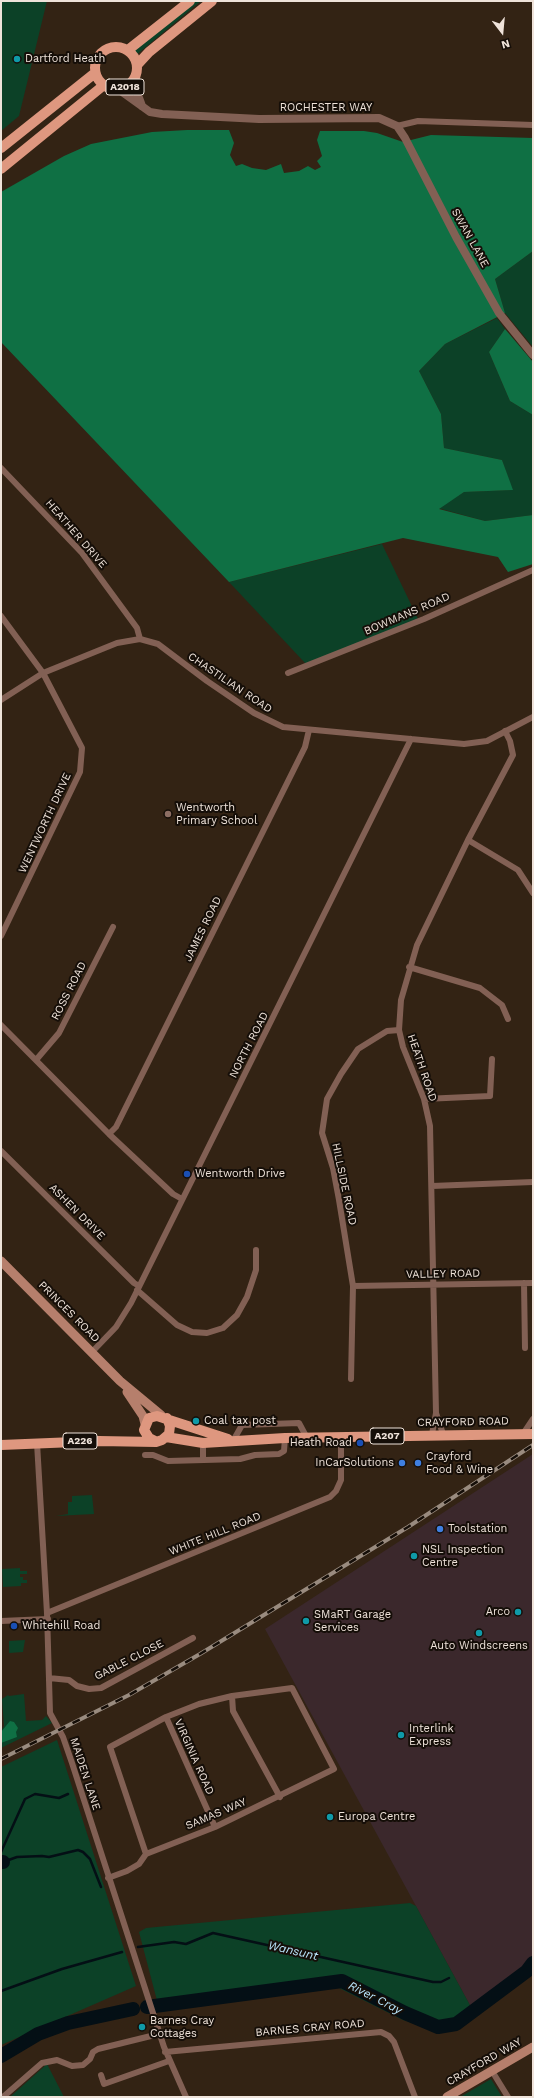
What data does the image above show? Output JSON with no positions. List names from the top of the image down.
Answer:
{
  "streets": {
    "main road": [
      "A2018",
      "PRINCES ROAD",
      "CRAYFORD ROAD",
      "A207",
      "A226",
      "CRAYFORD WAY"
    ],
    "street": [
      "ROCHESTER WAY",
      "SWAN LANE",
      "HEATHER DRIVE",
      "BOWMANS ROAD",
      "CHASTILIAN ROAD",
      "WENTWORTH DRIVE",
      "JAMES ROAD",
      "ROSS ROAD",
      "NORTH ROAD",
      "HEATH ROAD",
      "HILLSIDE ROAD",
      "ASHEN DRIVE",
      "VALLEY ROAD",
      "WHITE HILL ROAD",
      "GABLE CLOSE",
      "VIRGINIA ROAD",
      "MAIDEN LANE",
      "SAMAS WAY",
      "BARNES CRAY ROAD"
    ]
  },
  "crossings": [
    ["A2018", "ROCHESTER WAY"],
    ["ROCHESTER WAY", "SWAN LANE"],
    ["HEATHER DRIVE", "CHASTILIAN ROAD"],
    ["CHASTILIAN ROAD", "WENTWORTH DRIVE"],
    ["CHASTILIAN ROAD", "JAMES ROAD"],
    ["CHASTILIAN ROAD", "NORTH ROAD"],
    ["CHASTILIAN ROAD", "HEATH ROAD"],
    ["NORTH ROAD", "ASHEN DRIVE"],
    ["NORTH ROAD", "PRINCES ROAD"],
    ["HEATH ROAD", "HILLSIDE ROAD"],
    ["HEATH ROAD", "VALLEY ROAD"],
    ["HEATH ROAD", "CRAYFORD ROAD"],
    ["HILLSIDE ROAD", "VALLEY ROAD"],
    ["PRINCES ROAD", "CRAYFORD ROAD"],
    ["PRINCES ROAD", "A226"],
    ["CRAYFORD ROAD", "A226"],
    ["CRAYFORD ROAD", "WHITE HILL ROAD"],
    ["A226", "MAIDEN LANE"],
    ["WHITE HILL ROAD", "MAIDEN LANE"],
    ["GABLE CLOSE", "MAIDEN LANE"],
    ["VIRGINIA ROAD", "SAMAS WAY"],
    ["MAIDEN LANE", "SAMAS WAY"],
    ["MAIDEN LANE", "BARNES CRAY ROAD"]
  ],
  "water": ["Wansunt", "River Cray"],
  "places": [
    "Dartford Heath",
    "Wentworth Primary School",
    "Wentworth Drive",
    "Coal tax post",
    "Heath Road",
    "InCarSolutions",
    "Crayford Food & Wine",
    "Toolstation",
    "NSL Inspection Centre",
    "Arco",
    "SMaRT Garage Services",
    "Whitehill Road",
    "Auto Windscreens",
    "Interlink Express",
    "Europa Centre",
    "Barnes Cray Cottages"
  ],
  "north": "bottom"
}
